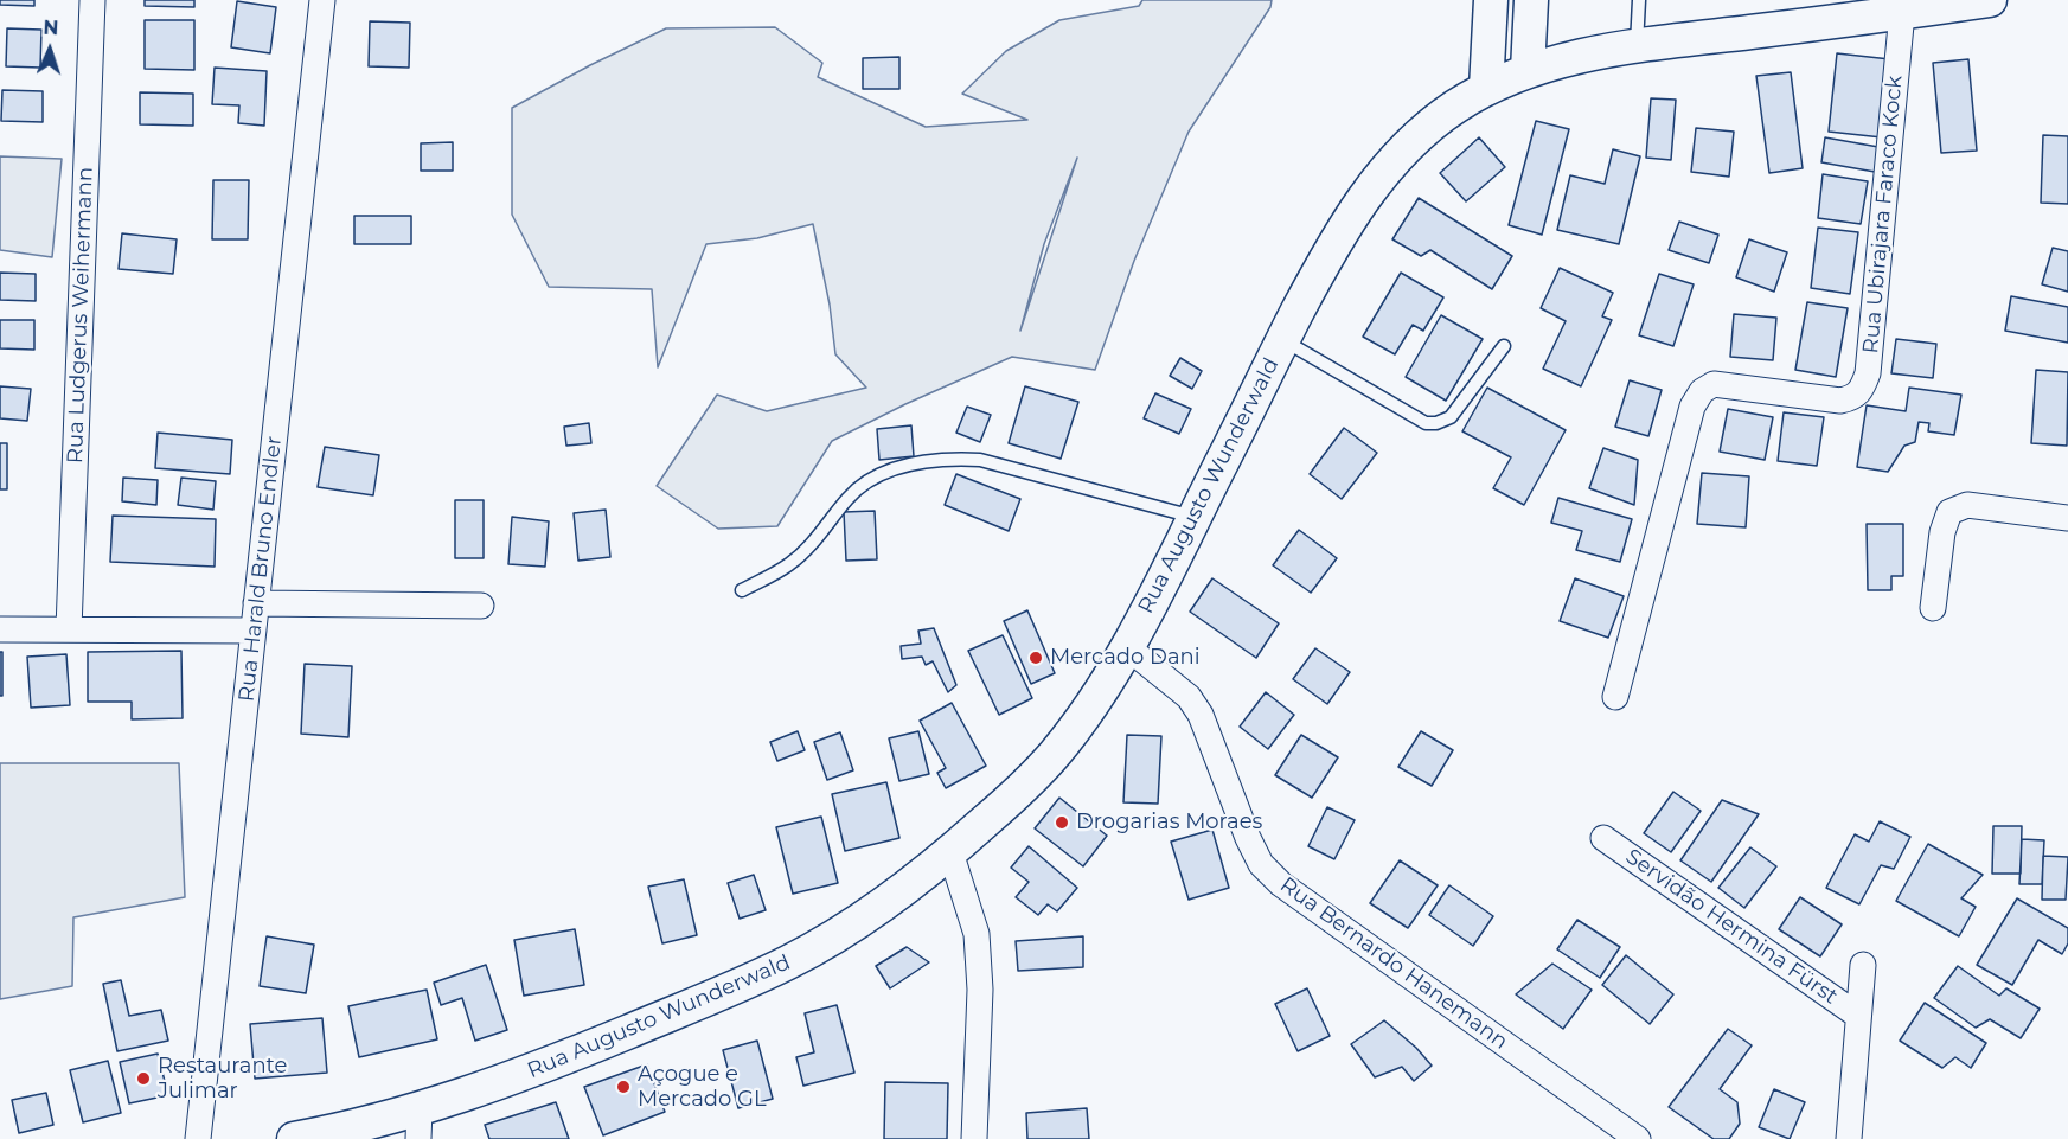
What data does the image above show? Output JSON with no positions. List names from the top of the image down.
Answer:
{
  "streets": {
    "main road": ["Rua Augusto Wunderwald"],
    "street": [
      "Rua Ubirajara Faraco Kock",
      "Rua Ludgerus Weihermann",
      "Rua Harald Bruno Endler",
      "Servidão Hermina Fürst",
      "Rua Bernardo Hanemann"
    ]
  },
  "crossings": [
    ["Rua Ubirajara Faraco Kock", "Rua Augusto Wunderwald"],
    ["Rua Augusto Wunderwald", "Rua Bernardo Hanemann"]
  ],
  "places": [
    "Mercado Dani",
    "Drogarias Moraes",
    "Restaurante Julimar",
    "Açogue e Mercado GL"
  ],
  "north": "top"
}
